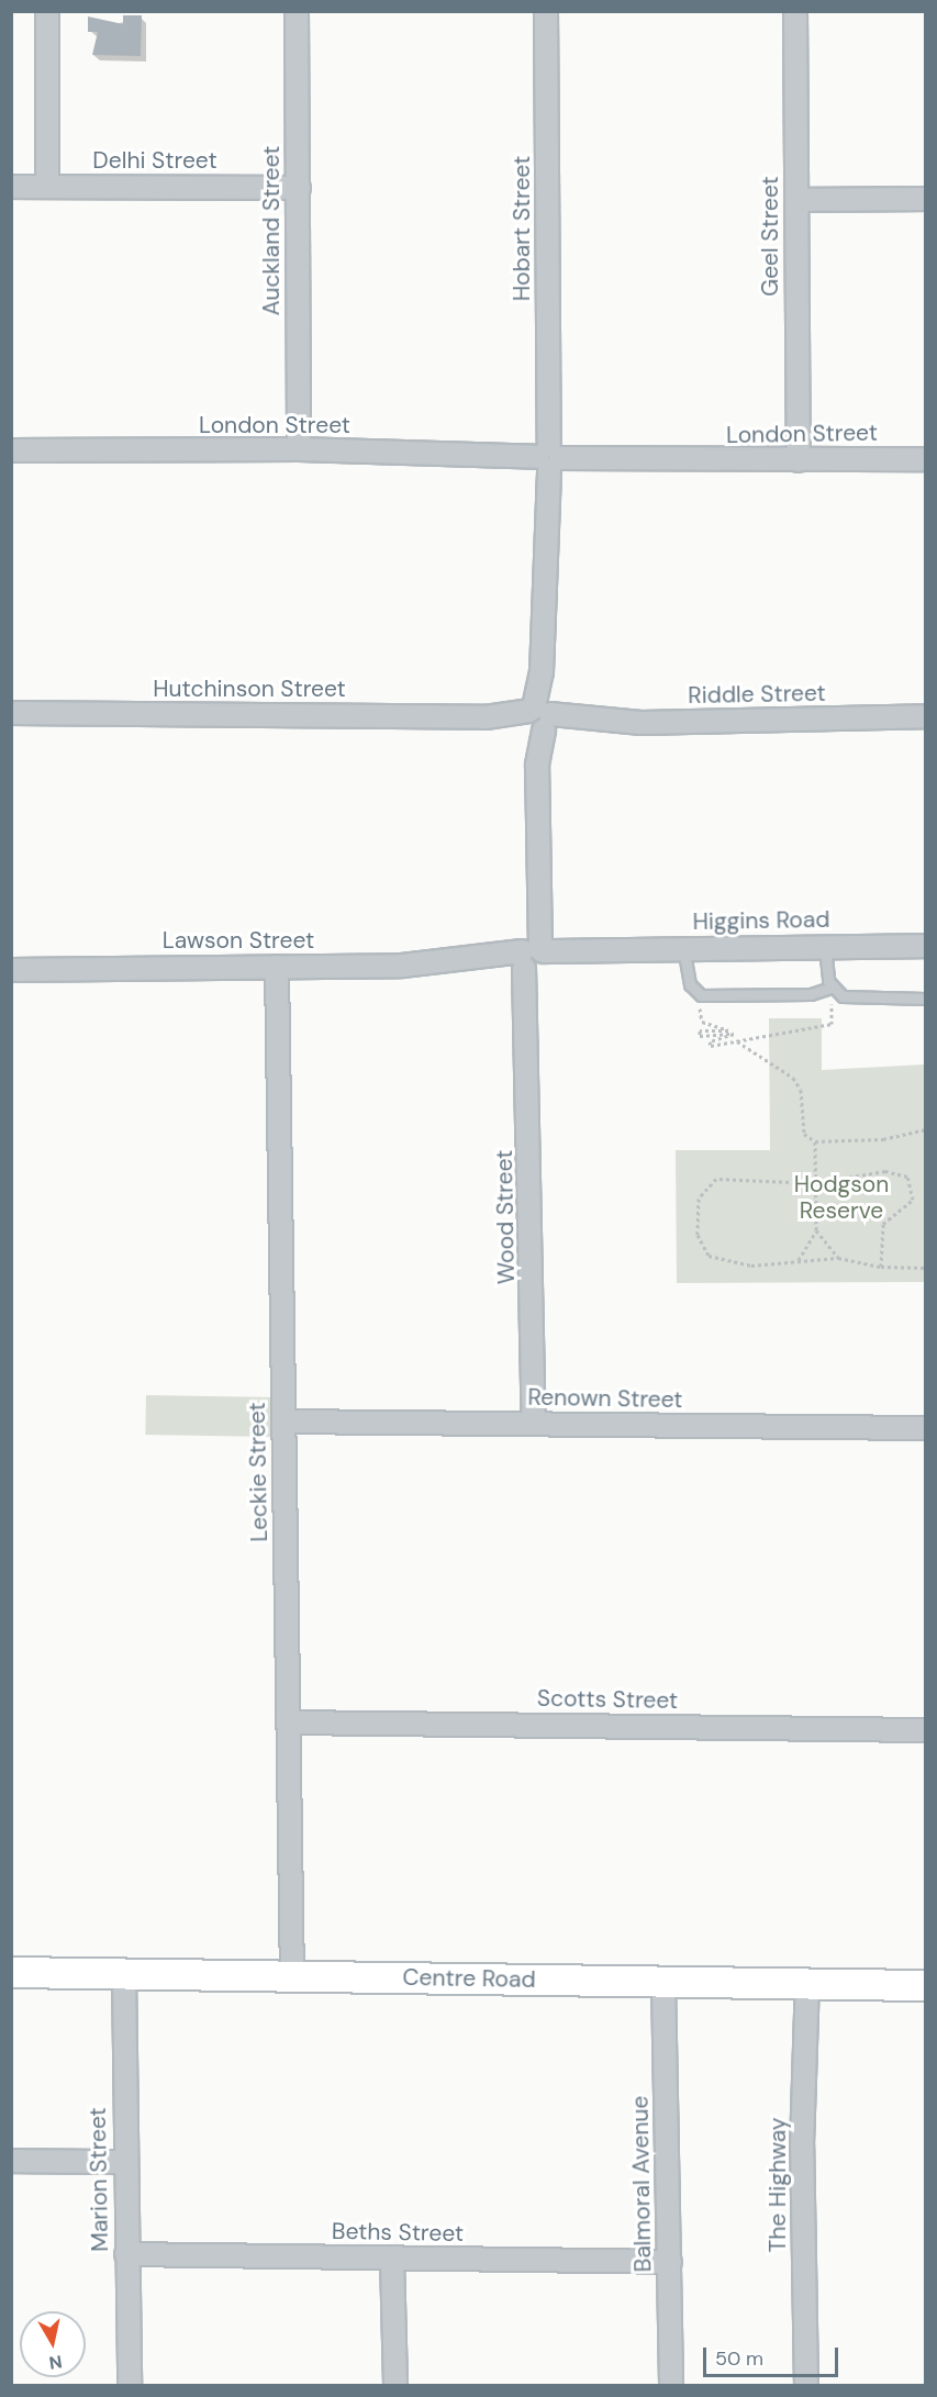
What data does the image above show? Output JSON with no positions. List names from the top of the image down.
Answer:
{
  "streets": {
    "main road": ["Centre Road"],
    "street": [
      "Delhi Street",
      "Hobart Street",
      "Auckland Street",
      "Geel Street",
      "London Street",
      "Hutchinson Street",
      "Riddle Street",
      "Higgins Road",
      "Lawson Street",
      "Wood Street",
      "Renown Street",
      "Leckie Street",
      "Scotts Street",
      "Marion Street",
      "Balmoral Avenue",
      "The Highway",
      "Beths Street"
    ]
  },
  "crossings": [
    ["Delhi Street", "Auckland Street"],
    ["Hobart Street", "London Street"],
    ["Hobart Street", "Hutchinson Street"],
    ["Hobart Street", "Riddle Street"],
    ["Hobart Street", "Higgins Road"],
    ["Hobart Street", "Lawson Street"],
    ["Hobart Street", "Wood Street"],
    ["Auckland Street", "London Street"],
    ["Geel Street", "London Street"],
    ["Hutchinson Street", "Riddle Street"],
    ["Higgins Road", "Lawson Street"],
    ["Higgins Road", "Wood Street"],
    ["Lawson Street", "Wood Street"],
    ["Lawson Street", "Leckie Street"],
    ["Wood Street", "Renown Street"],
    ["Renown Street", "Leckie Street"],
    ["Leckie Street", "Scotts Street"],
    ["Leckie Street", "Centre Road"],
    ["Centre Road", "Marion Street"],
    ["Centre Road", "Balmoral Avenue"],
    ["Centre Road", "The Highway"],
    ["Marion Street", "Beths Street"],
    ["Balmoral Avenue", "Beths Street"]
  ],
  "parks": ["Hodgson Reserve"],
  "scale_bar": "50 m",
  "north": "bottom"
}
